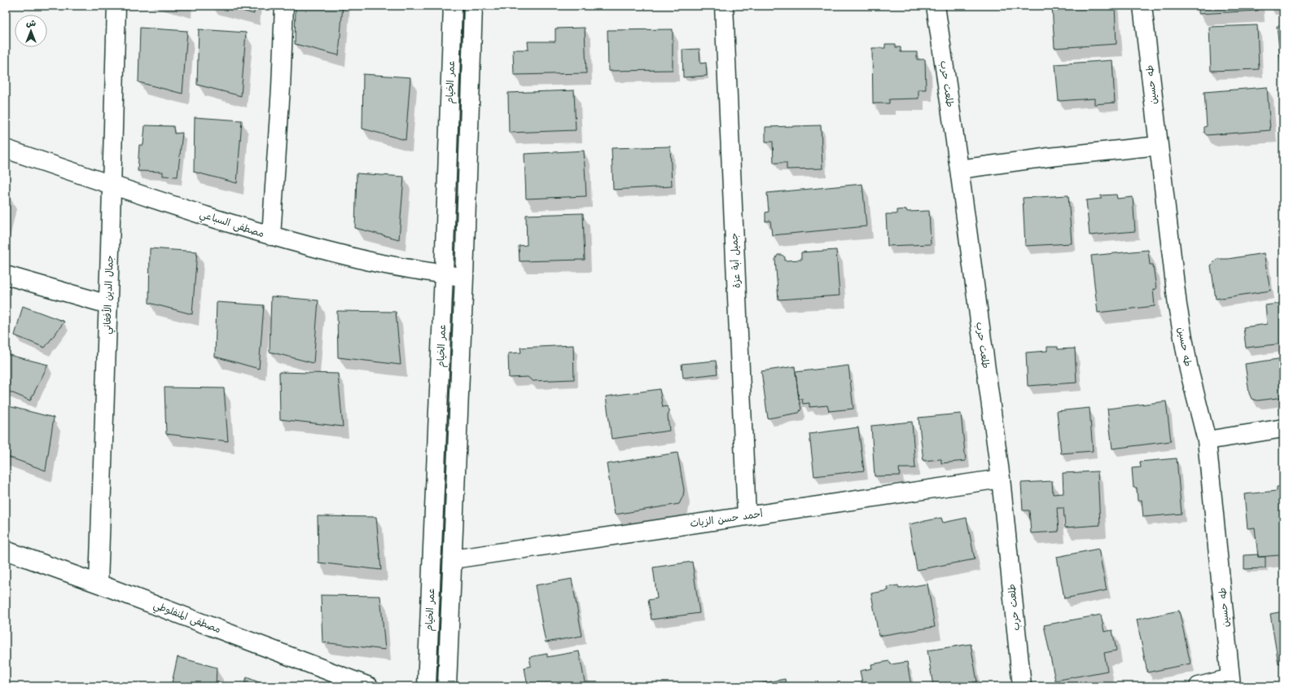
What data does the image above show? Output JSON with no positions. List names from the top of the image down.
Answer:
{
  "streets": {
    "street": [
      "عمر الخيام",
      "طلعت حرب",
      "طه حسين",
      "مصطفى السباعي",
      "جميل أبة عزة",
      "جمال الدين الأفغاني",
      "أحمد حسن الزيات",
      "مصطفى المنفلوطي"
    ]
  },
  "crossings": [
    ["عمر الخيام", "مصطفى السباعي"],
    ["عمر الخيام", "أحمد حسن الزيات"],
    ["طلعت حرب", "أحمد حسن الزيات"],
    ["مصطفى السباعي", "جمال الدين الأفغاني"],
    ["جميل أبة عزة", "أحمد حسن الزيات"],
    ["جمال الدين الأفغاني", "مصطفى المنفلوطي"]
  ],
  "north": "top"
}
